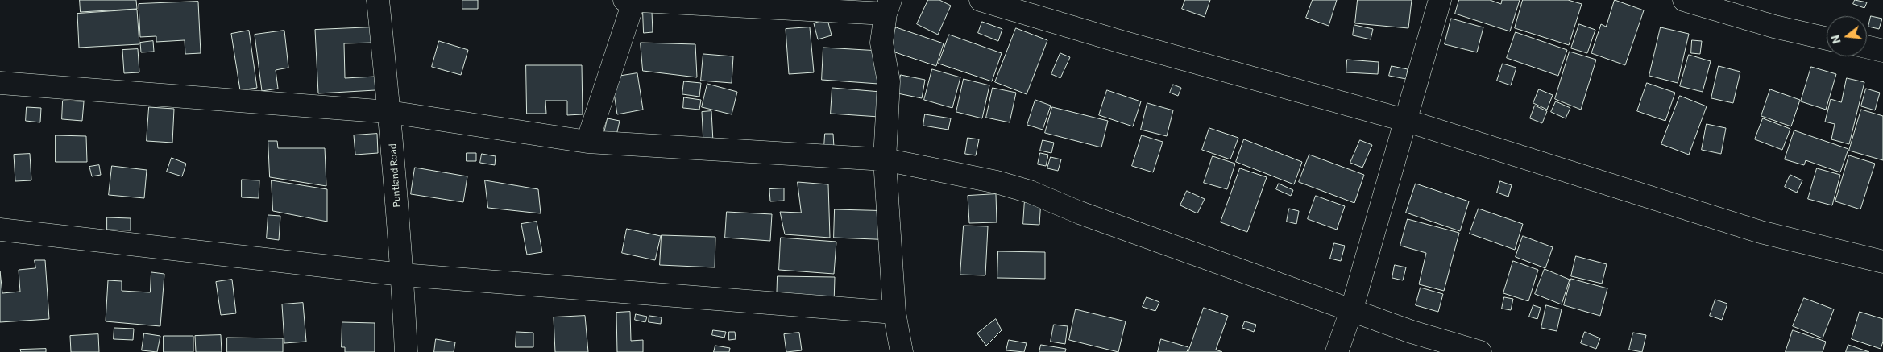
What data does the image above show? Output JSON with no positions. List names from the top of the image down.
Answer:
{
  "streets": {
    "street": ["Puntland Road"]
  },
  "north": "left"
}
